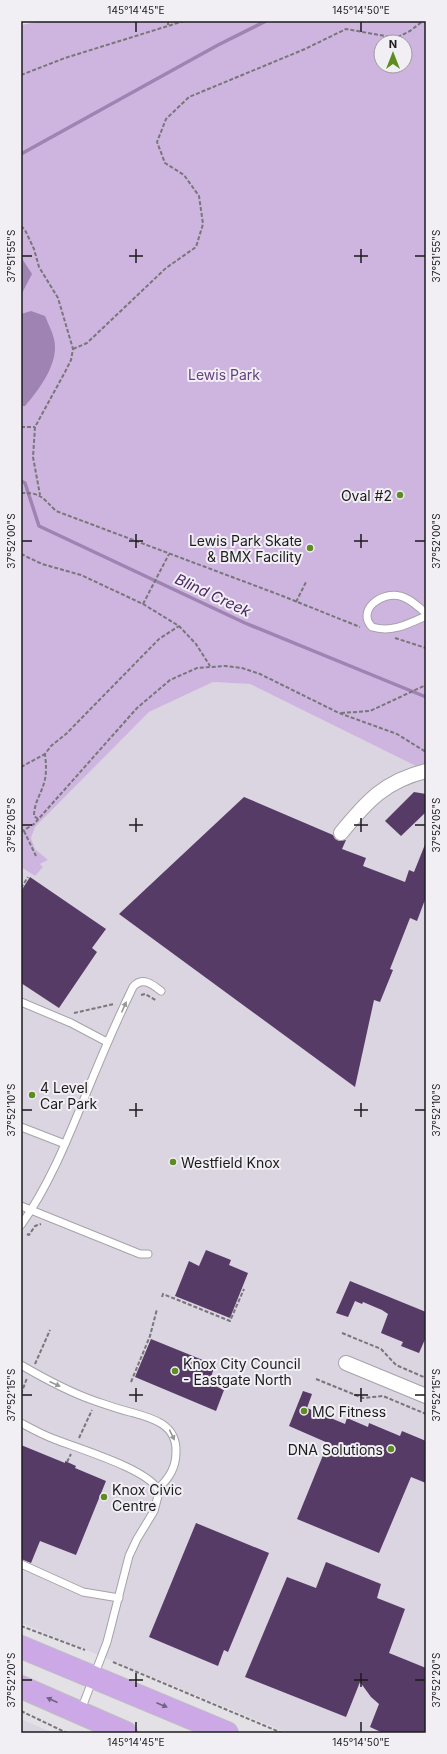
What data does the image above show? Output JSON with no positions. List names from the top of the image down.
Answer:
{
  "water": ["Blind Creek"],
  "parks": ["Lewis Park"],
  "places": [
    "Oval #2",
    "Lewis Park Skate & BMX Facility",
    "4 Level Car Park",
    "Westfield Knox",
    "Knox City Council - Eastgate North",
    "MC Fitness",
    "DNA Solutions",
    "Knox Civic Centre"
  ],
  "north": "top",
  "coordinates": [
    "145°14'45\"E",
    "145°14'50\"E",
    "37°51'55\"S",
    "37°52'00\"S",
    "37°52'05\"S",
    "37°52'10\"S",
    "37°52'15\"S",
    "37°52'20\"S"
  ]
}
